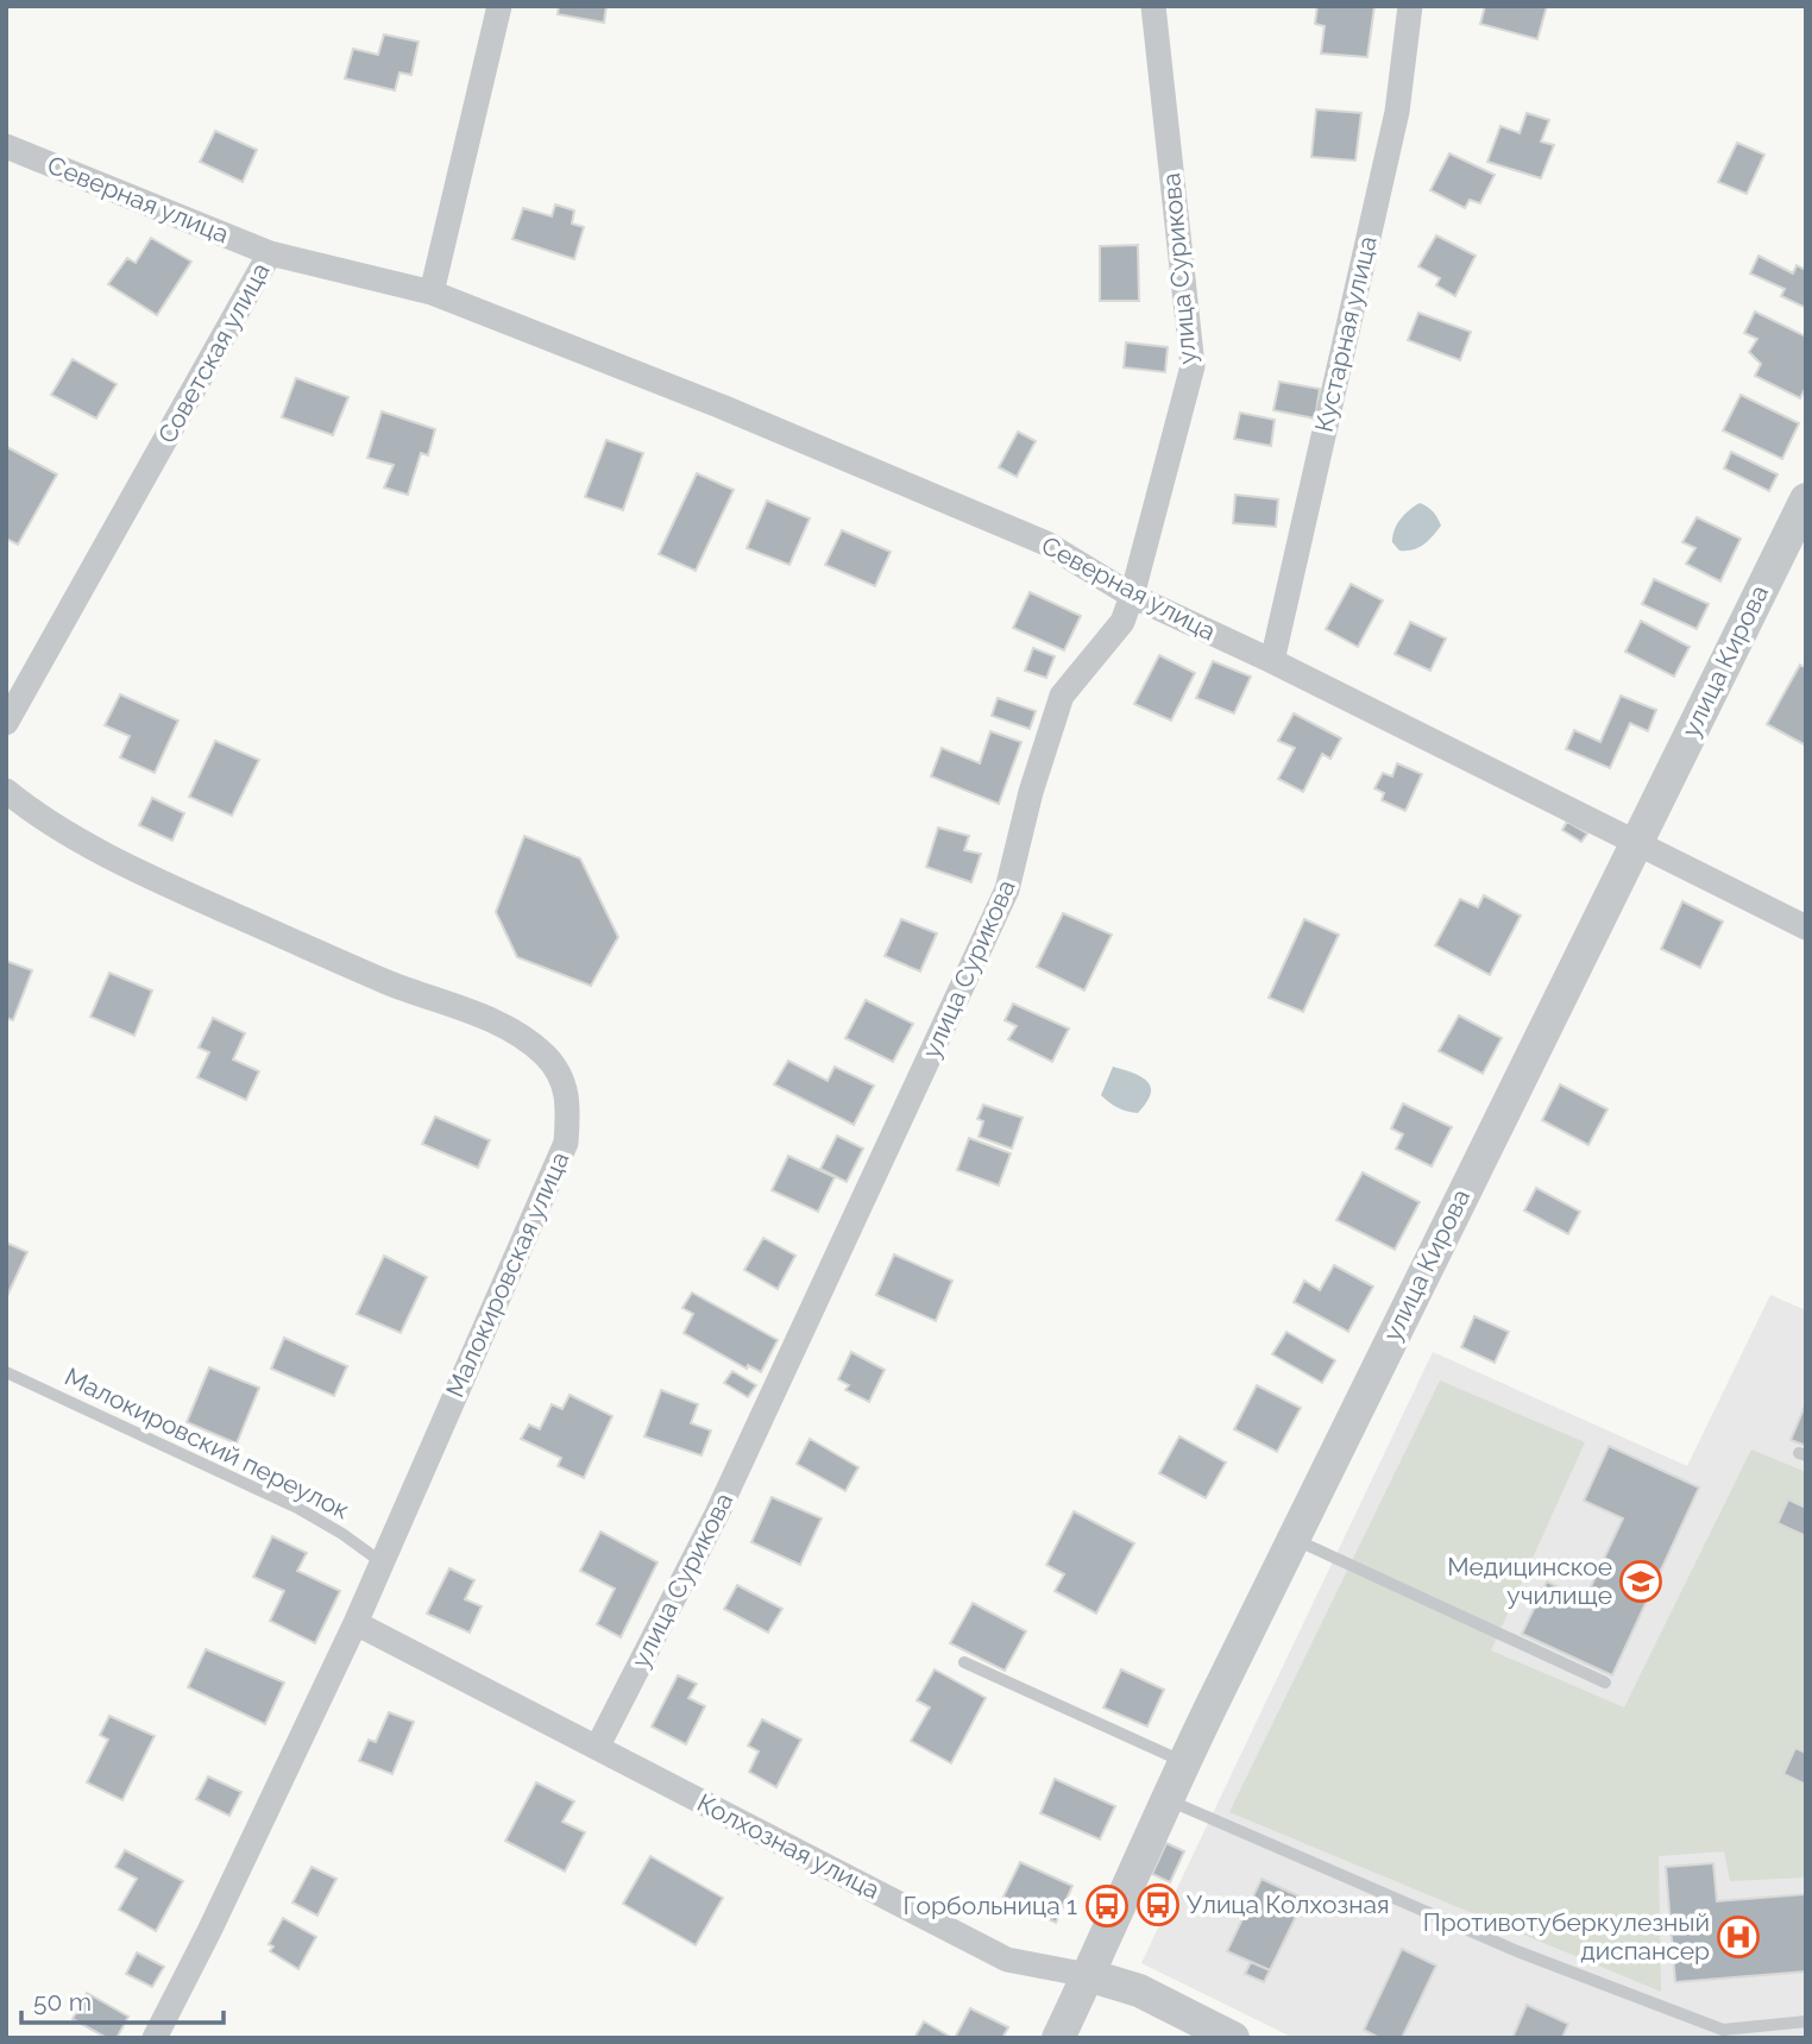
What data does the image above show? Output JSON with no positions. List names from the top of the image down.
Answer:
{
  "streets": {
    "street": [
      "Северная улица",
      "улица Сурикова",
      "Кустарная улица",
      "Советская улица",
      "улица Кирова",
      "Малокировская улица",
      "Колхозная улица"
    ],
    "lane": ["Малокировский переулок"]
  },
  "crossings": [
    ["Северная улица", "улица Сурикова"],
    ["Северная улица", "Кустарная улица"],
    ["Северная улица", "Советская улица"],
    ["Северная улица", "улица Кирова"],
    ["улица Сурикова", "Колхозная улица"],
    ["улица Кирова", "Колхозная улица"],
    ["Малокировская улица", "Малокировский переулок"],
    ["Малокировская улица", "Колхозная улица"]
  ],
  "places": {
    "school or university": ["Медицинское училище"],
    "bus stop": ["Улица Колхозная", "Горбольница 1"],
    "hospital": ["Противотуберкулезный диспансер"]
  },
  "scale_bar": "50 m"
}
